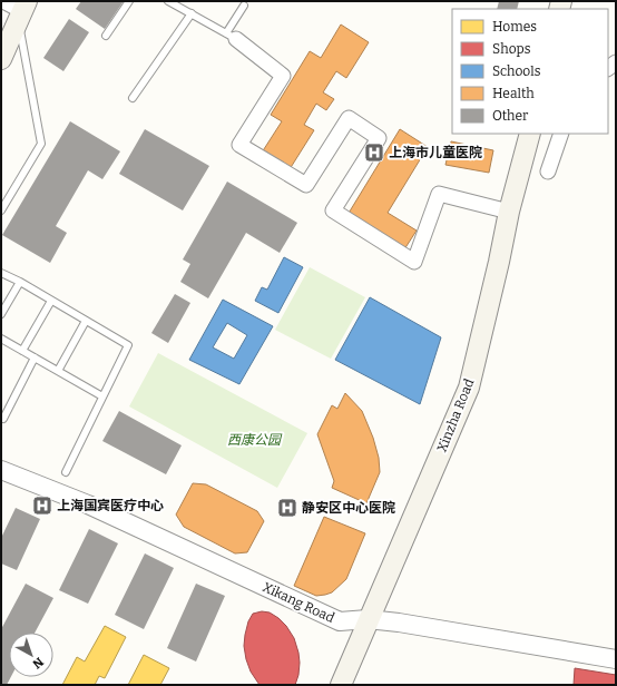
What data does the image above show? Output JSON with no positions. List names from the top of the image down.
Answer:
{
  "streets": {
    "main road": ["Xinzha Road"],
    "street": ["Xikang Road"]
  },
  "crossings": [
    ["Xinzha Road", "Xikang Road"]
  ],
  "parks": ["西康公园"],
  "places": {
    "hospital": ["上海市儿童医院", "上海国宾医疗中心", "静安区中心医院"]
  },
  "legend": [
    "Homes",
    "Shops",
    "Schools",
    "Health",
    "Other"
  ],
  "north": "bottom right"
}
